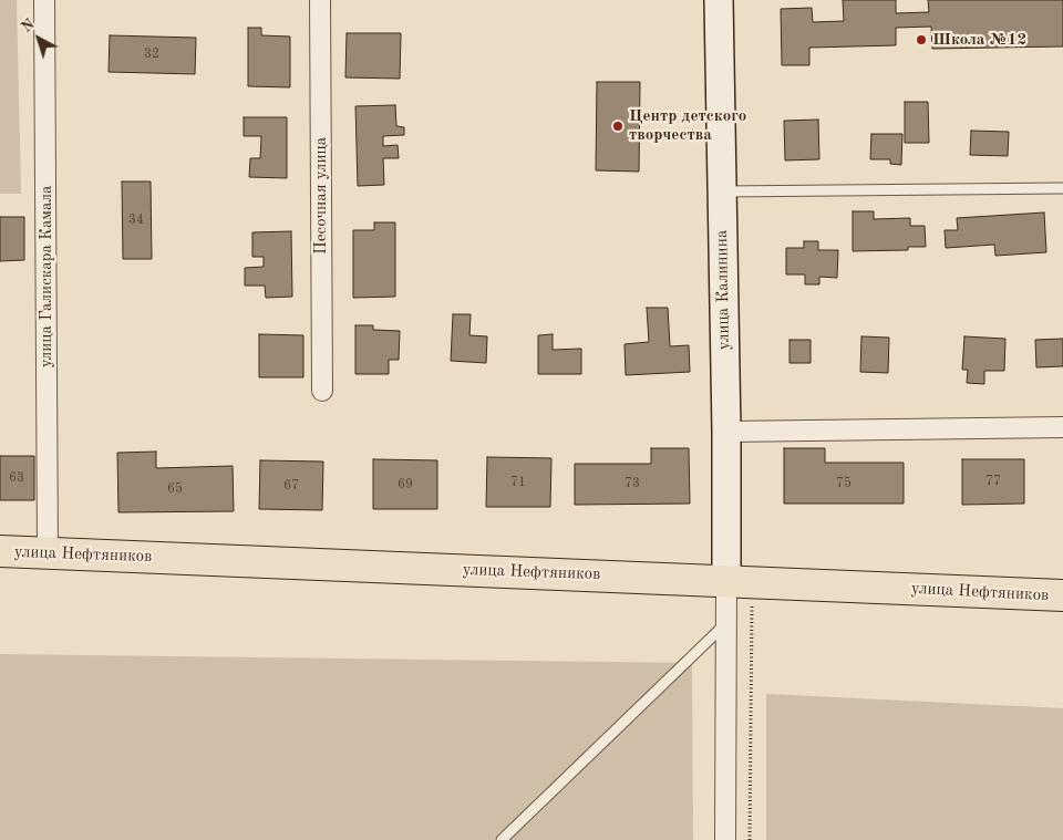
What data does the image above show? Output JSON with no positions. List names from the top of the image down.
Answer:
{
  "streets": {
    "main road": ["улица Калинина", "улица Нефтяников"],
    "street": ["Песочная улица", "улица Галискара Камала"]
  },
  "crossings": [
    ["улица Галискара Камала", "улица Нефтяников"],
    ["улица Калинина", "улица Нефтяников"]
  ],
  "places": ["Школа №12", "Центр детского творчества"],
  "house_numbers": [
    "32",
    "34",
    "63",
    "77",
    "71",
    "73",
    "75",
    "69",
    "67",
    "65"
  ],
  "north": "top left"
}
